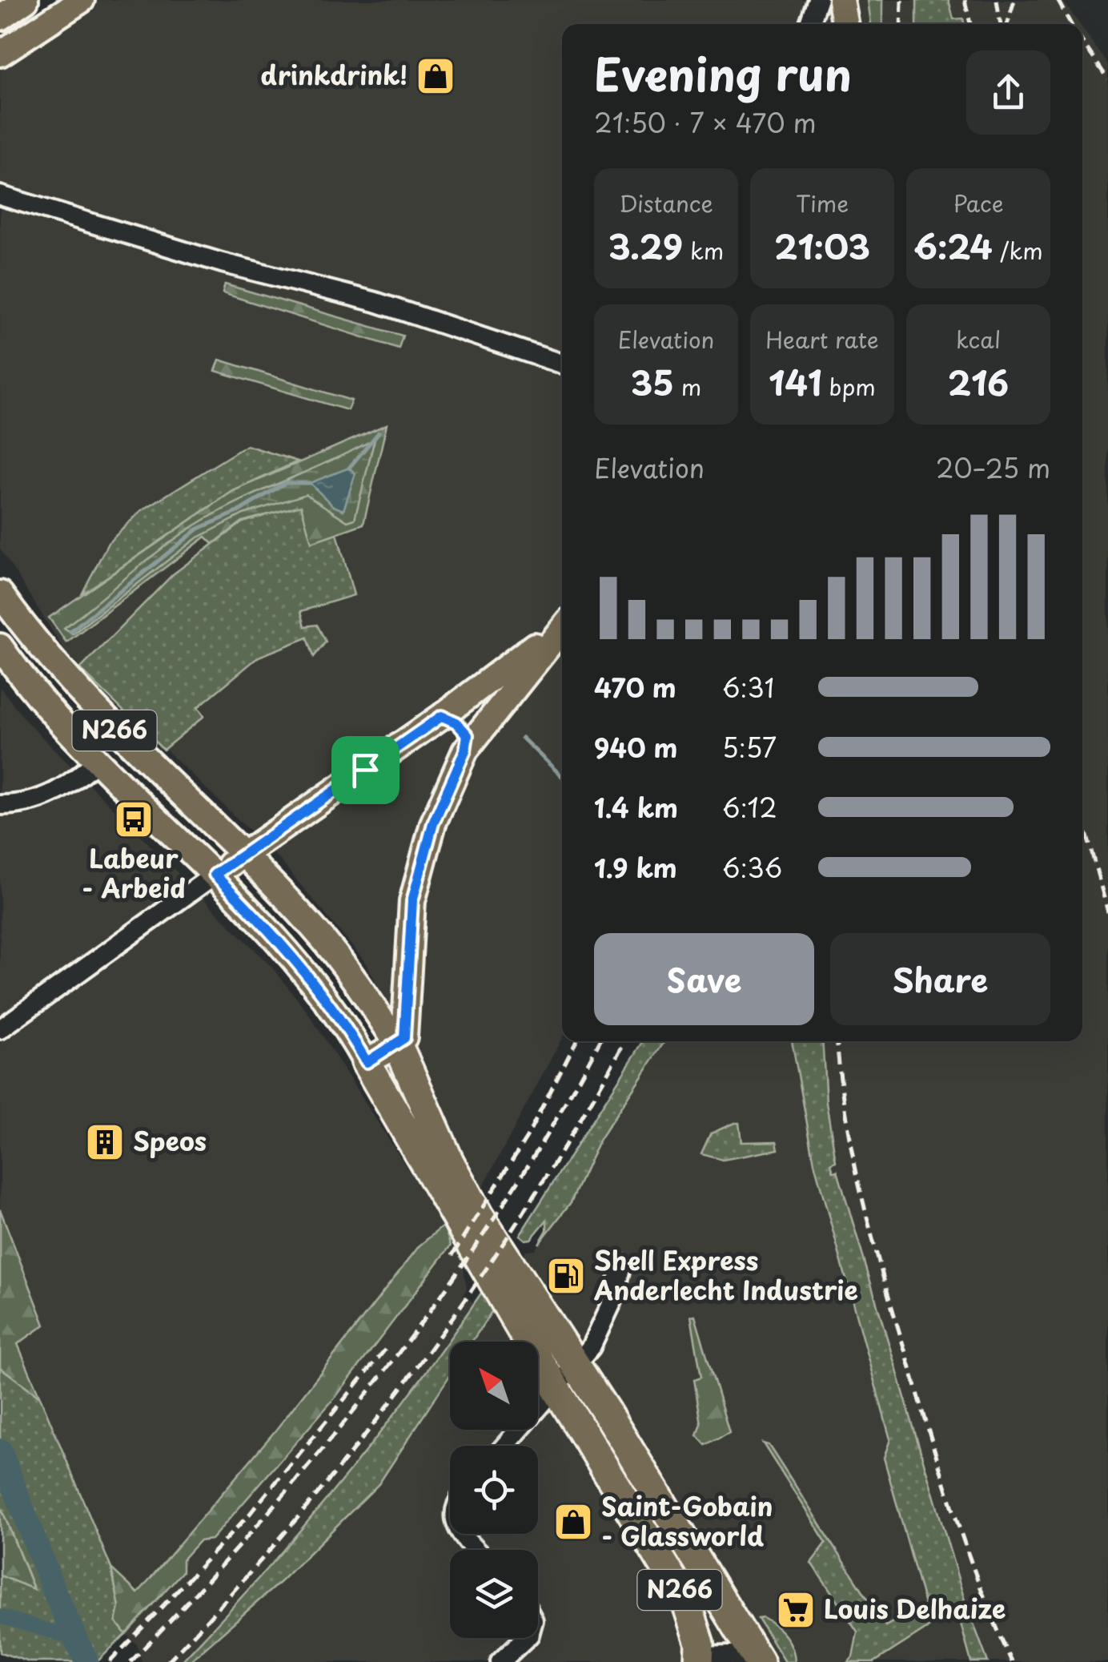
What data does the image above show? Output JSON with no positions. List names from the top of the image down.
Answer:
{
  "streets": {
    "highway": ["N266"]
  },
  "places": {
    "shop": ["drinkdrink!", "Saint-Gobain - Glassworld"],
    "bus stop": ["Labeur - Arbeid"],
    "building": ["Speos"],
    "fuel station": ["Shell Express Anderlecht Industrie"],
    "supermarket": ["Louis Delhaize"]
  },
  "north": "top left",
  "page": {
    "heading": ["Evening run", "21:50 · 7 × 470 m"],
    "stats": [
      ["Distance", "3.29 km"],
      ["Time", "21:03"],
      ["Pace", "6:24 /km"],
      ["Elevation", "35 m"],
      ["Heart rate", "141 bpm"],
      ["kcal", "216"]
    ],
    "chart": ["Elevation", "20–25 m"],
    "list": [
      {
        "name": "470 m",
        "note": "6:31"
      },
      {
        "name": "940 m",
        "note": "5:57"
      },
      {
        "name": "1.4 km",
        "note": "6:12"
      },
      {
        "name": "1.9 km",
        "note": "6:36"
      }
    ],
    "buttons": ["Save", "Share"]
  }
}
